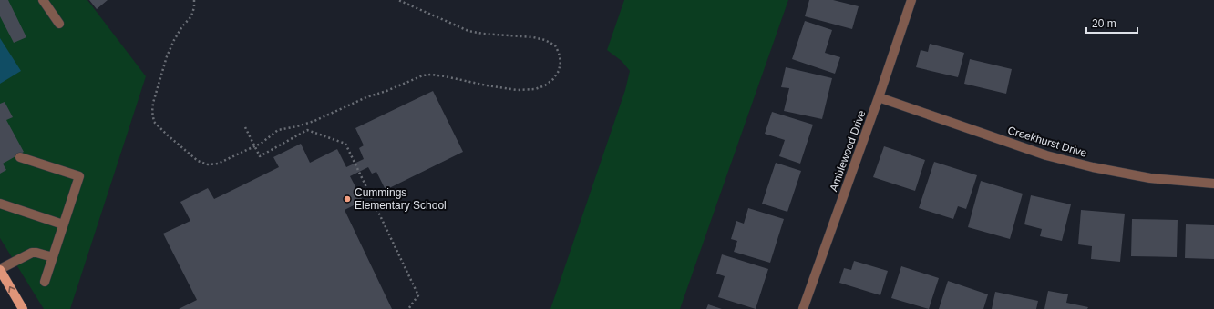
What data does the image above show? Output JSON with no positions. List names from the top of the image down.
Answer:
{
  "streets": {
    "street": ["Creekhurst Drive", "Amblewood Drive"]
  },
  "crossings": [
    ["Creekhurst Drive", "Amblewood Drive"]
  ],
  "places": ["Cummings Elementary School"],
  "scale_bar": "20 m"
}
